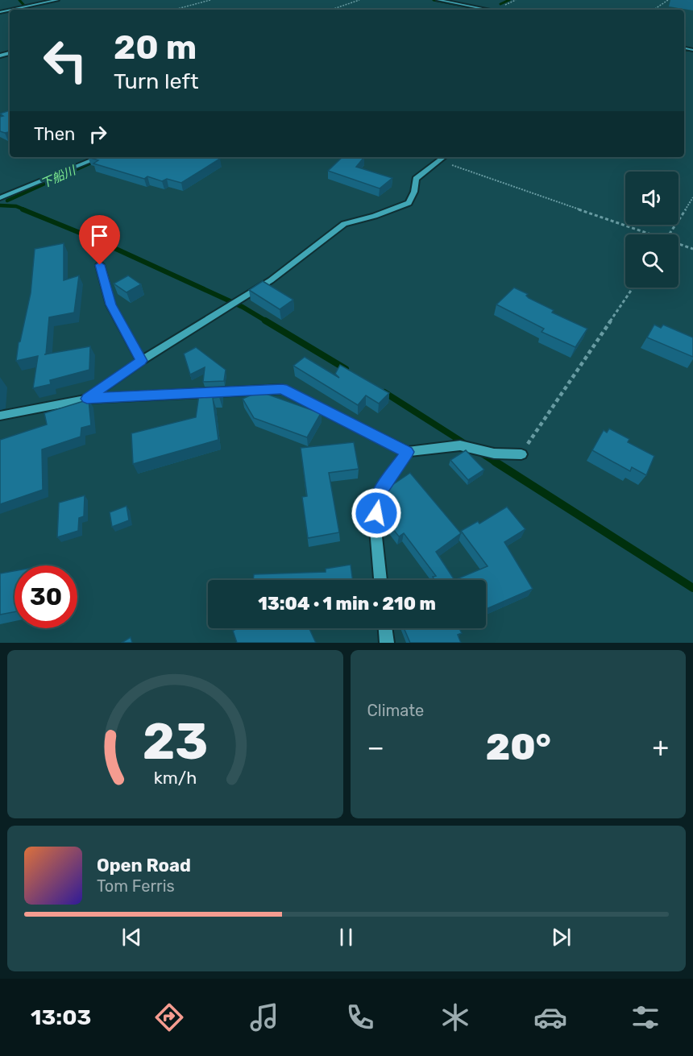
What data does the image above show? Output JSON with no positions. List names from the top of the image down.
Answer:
{
  "water": ["下船川"],
  "page": {
    "turn": ["20 m", "Turn left"],
    "then": "Then",
    "limit": "30",
    "trip": "13:04 · 1 min · 210 m",
    "tile": "Climate",
    "heat": ["−", "20°", "+"],
    "song": ["Open Road", "Tom Ferris"],
    "tabs": "13:03",
    "gauge": ["23", "km/h"]
  }
}
